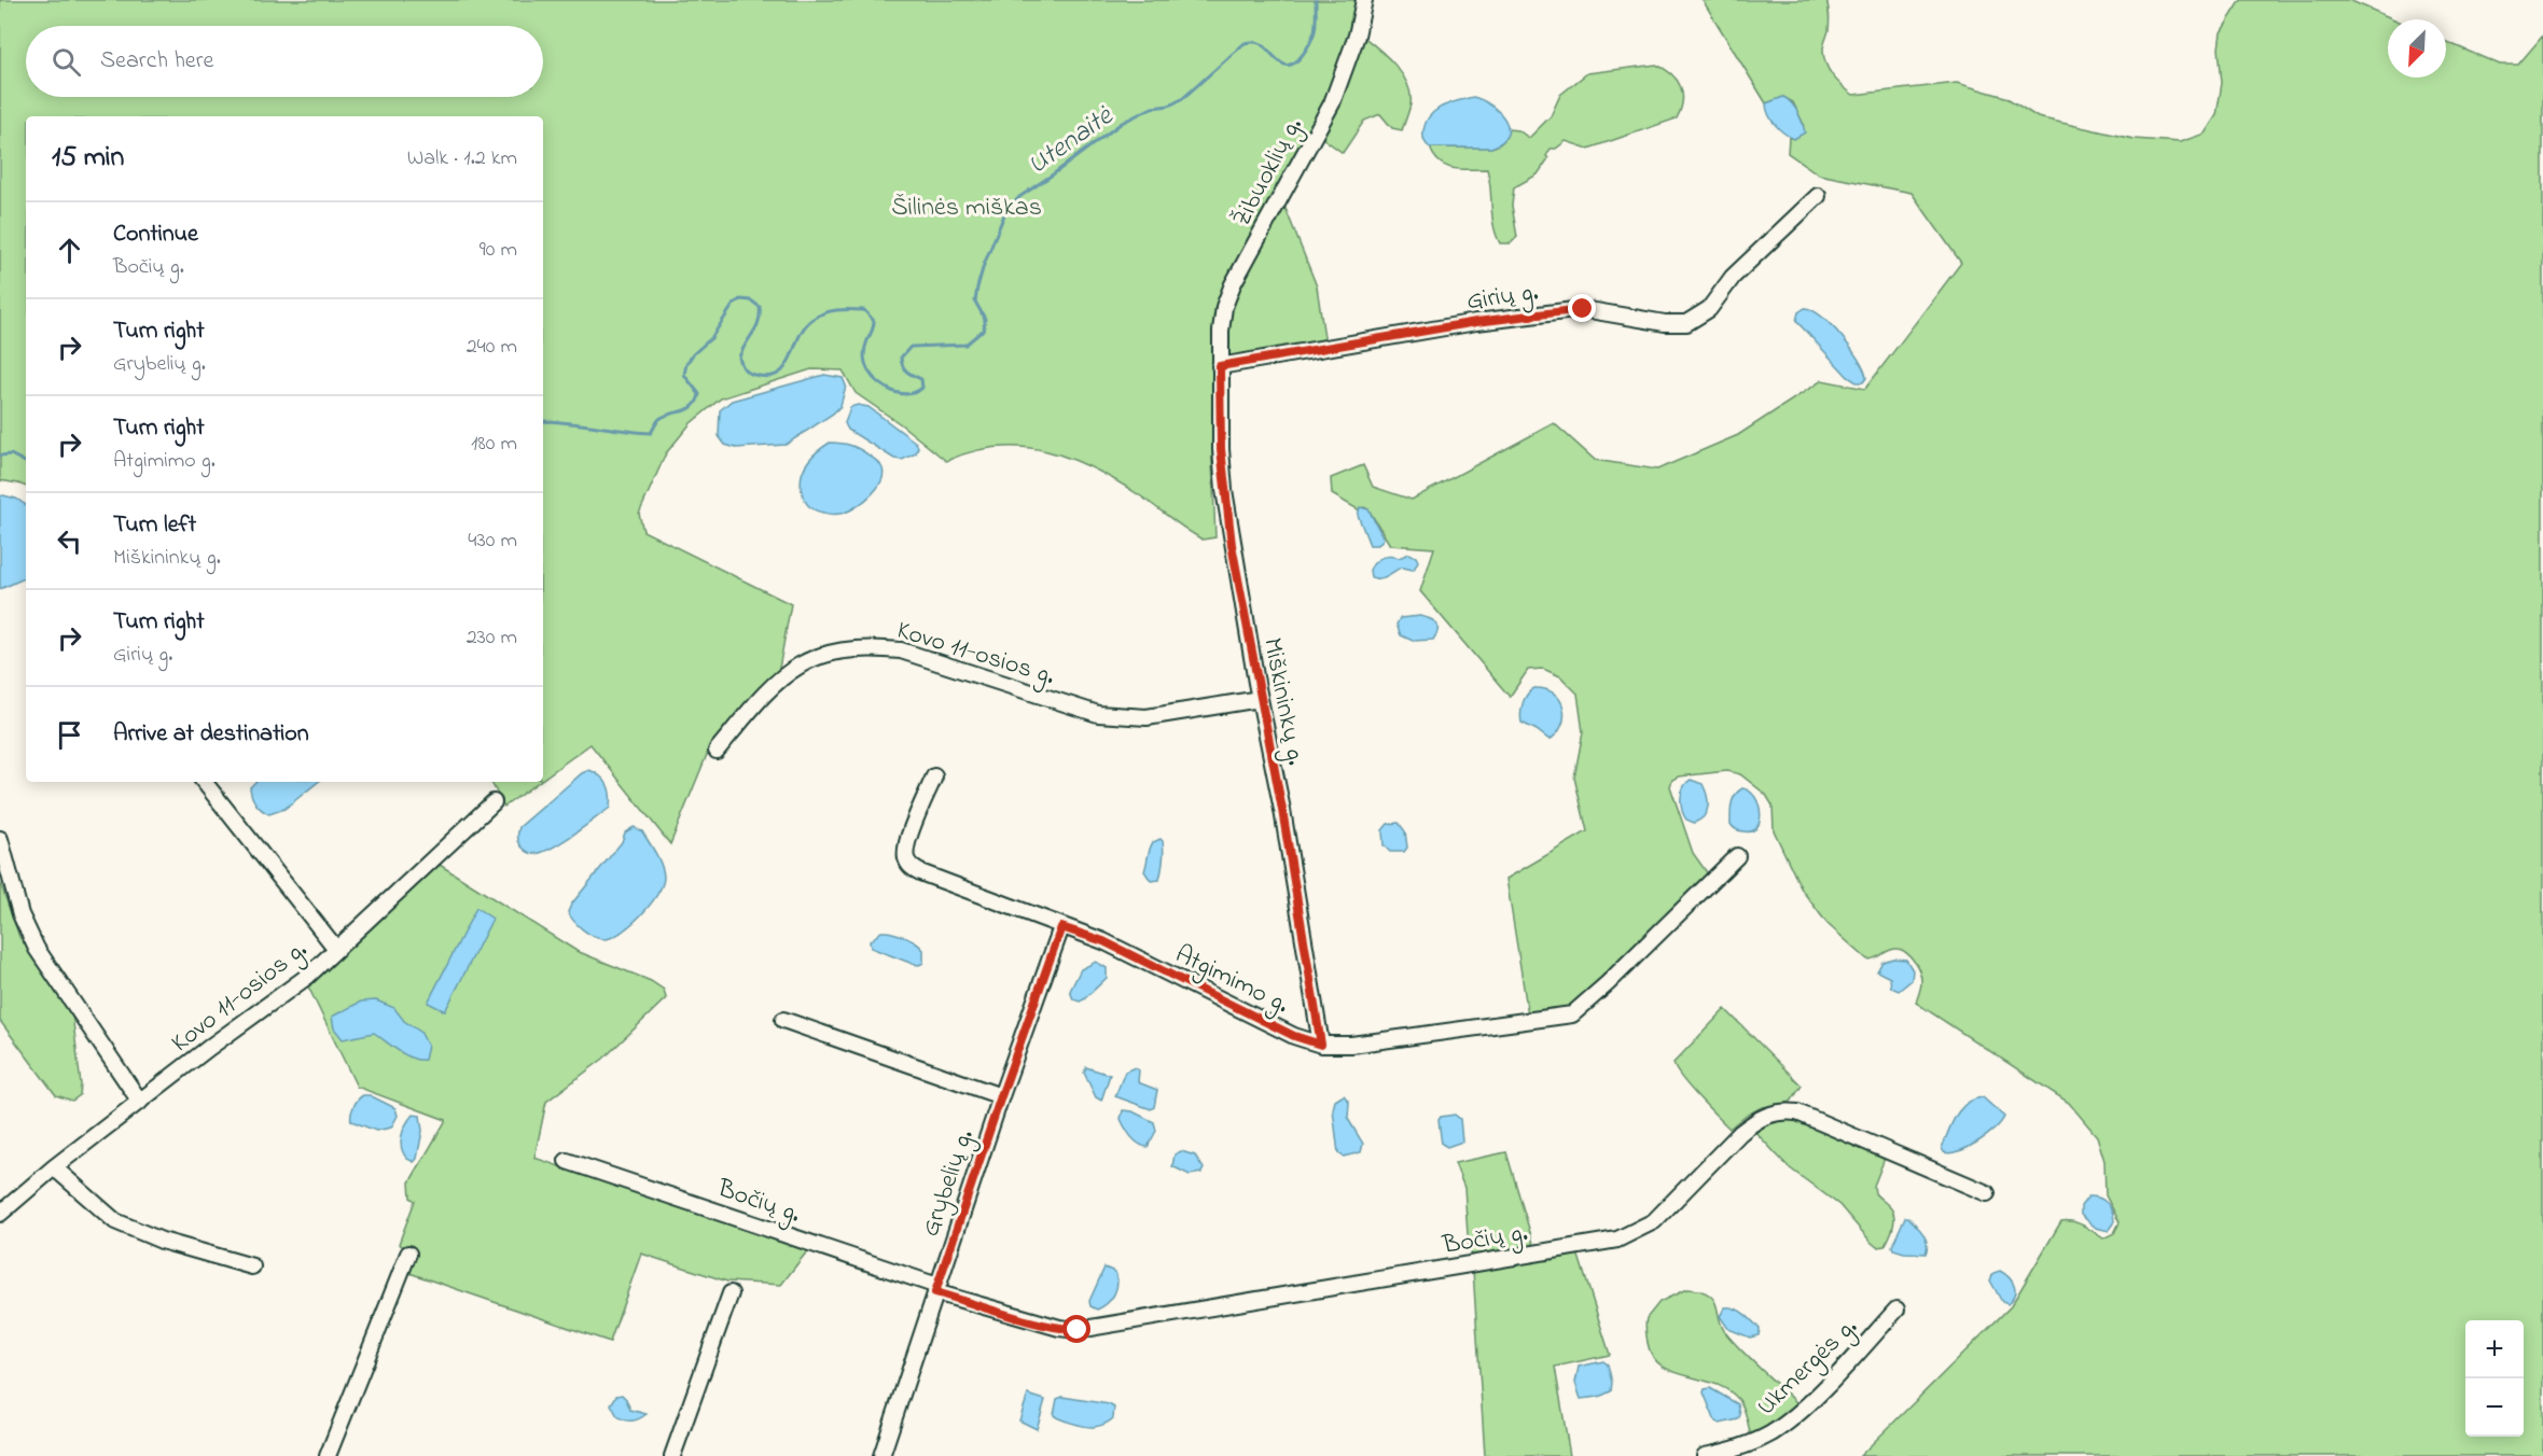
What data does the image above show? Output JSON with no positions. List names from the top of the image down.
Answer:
{
  "streets": {
    "street": [
      "Žibuoklių g.",
      "Girių g.",
      "Kovo 11-osios g.",
      "Miškininkų g.",
      "Atgimimo g.",
      "Grybelių g.",
      "Bočių g.",
      "Ukmergės g."
    ]
  },
  "crossings": [
    ["Žibuoklių g.", "Girių g."],
    ["Žibuoklių g.", "Miškininkų g."],
    ["Girių g.", "Miškininkų g."],
    ["Kovo 11-osios g.", "Miškininkų g."],
    ["Miškininkų g.", "Atgimimo g."],
    ["Atgimimo g.", "Grybelių g."],
    ["Grybelių g.", "Bočių g."]
  ],
  "water": ["Utenaitė"],
  "parks": ["Šilinės miškas"],
  "north": "bottom left",
  "page": {
    "search": "Search here",
    "heading": ["15 min", "Walk · 1.2 km"],
    "list": [
      ["Continue", "Bočių g.", "90 m"],
      ["Turn right", "Grybelių g.", "240 m"],
      ["Turn right", "Atgimimo g.", "180 m"],
      ["Turn left", "Miškininkų g.", "430 m"],
      ["Turn right", "Girių g.", "230 m"],
      "Arrive at destination"
    ],
    "map_buttons": ["+", "−"]
  }
}
